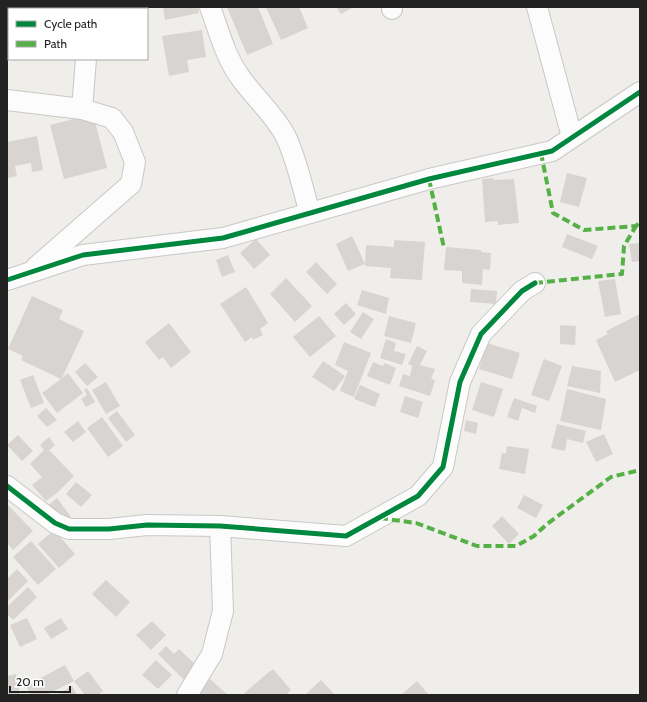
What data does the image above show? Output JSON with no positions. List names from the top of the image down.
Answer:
{
  "legend": ["Cycle path", "Path"],
  "scale_bar": "20 m"
}
